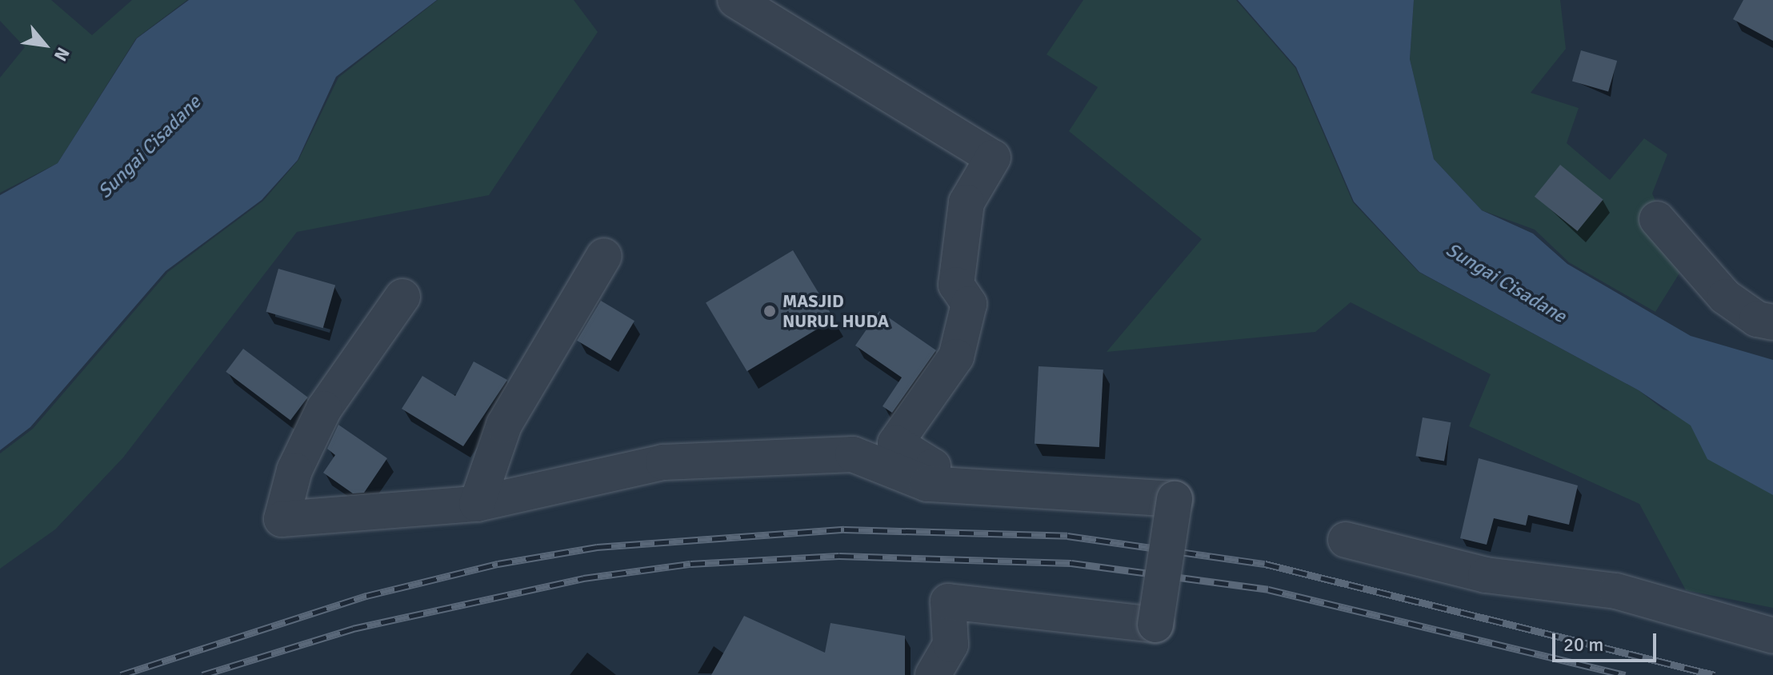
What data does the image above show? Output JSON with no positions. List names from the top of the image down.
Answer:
{
  "water": ["Sungai Cisadane"],
  "places": ["MASJID NURUL HUDA"],
  "scale_bar": "20 m",
  "north": "bottom right"
}
